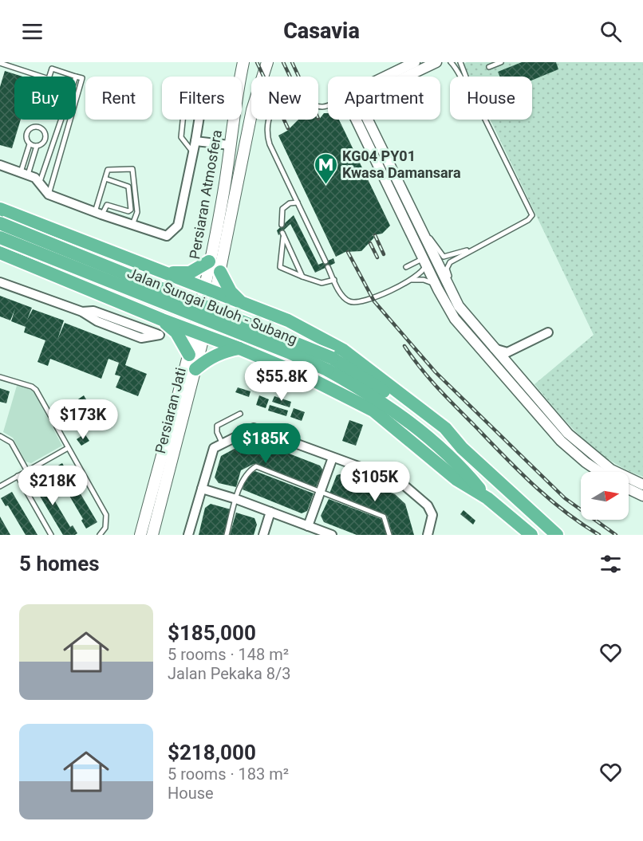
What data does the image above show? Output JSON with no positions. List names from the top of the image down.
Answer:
{
  "streets": {
    "highway": ["Jalan Sungai Buloh - Subang"],
    "main road": ["Persiaran Atmosfera", "Persiaran Jati"]
  },
  "crossings": [
    ["Persiaran Atmosfera", "Jalan Sungai Buloh - Subang"],
    ["Persiaran Atmosfera", "Persiaran Jati"],
    ["Jalan Sungai Buloh - Subang", "Persiaran Jati"]
  ],
  "places": {
    "metro station": ["KG04 PY01 Kwasa Damansara"]
  },
  "north": "right",
  "page": {
    "header": "Casavia",
    "chip": [
      "Buy",
      "Rent",
      "Filters",
      "New",
      "Apartment",
      "House"
    ],
    "price": [
      "$55.8K",
      "$173K",
      "$185K",
      "$105K",
      "$218K"
    ],
    "heading": "5 homes",
    "list": [
      {
        "name": "$185,000",
        "note": "5 rooms · 148 m² · Jalan Pekaka 8/3"
      },
      {
        "name": "$218,000",
        "note": "5 rooms · 183 m² · House"
      }
    ]
  }
}
